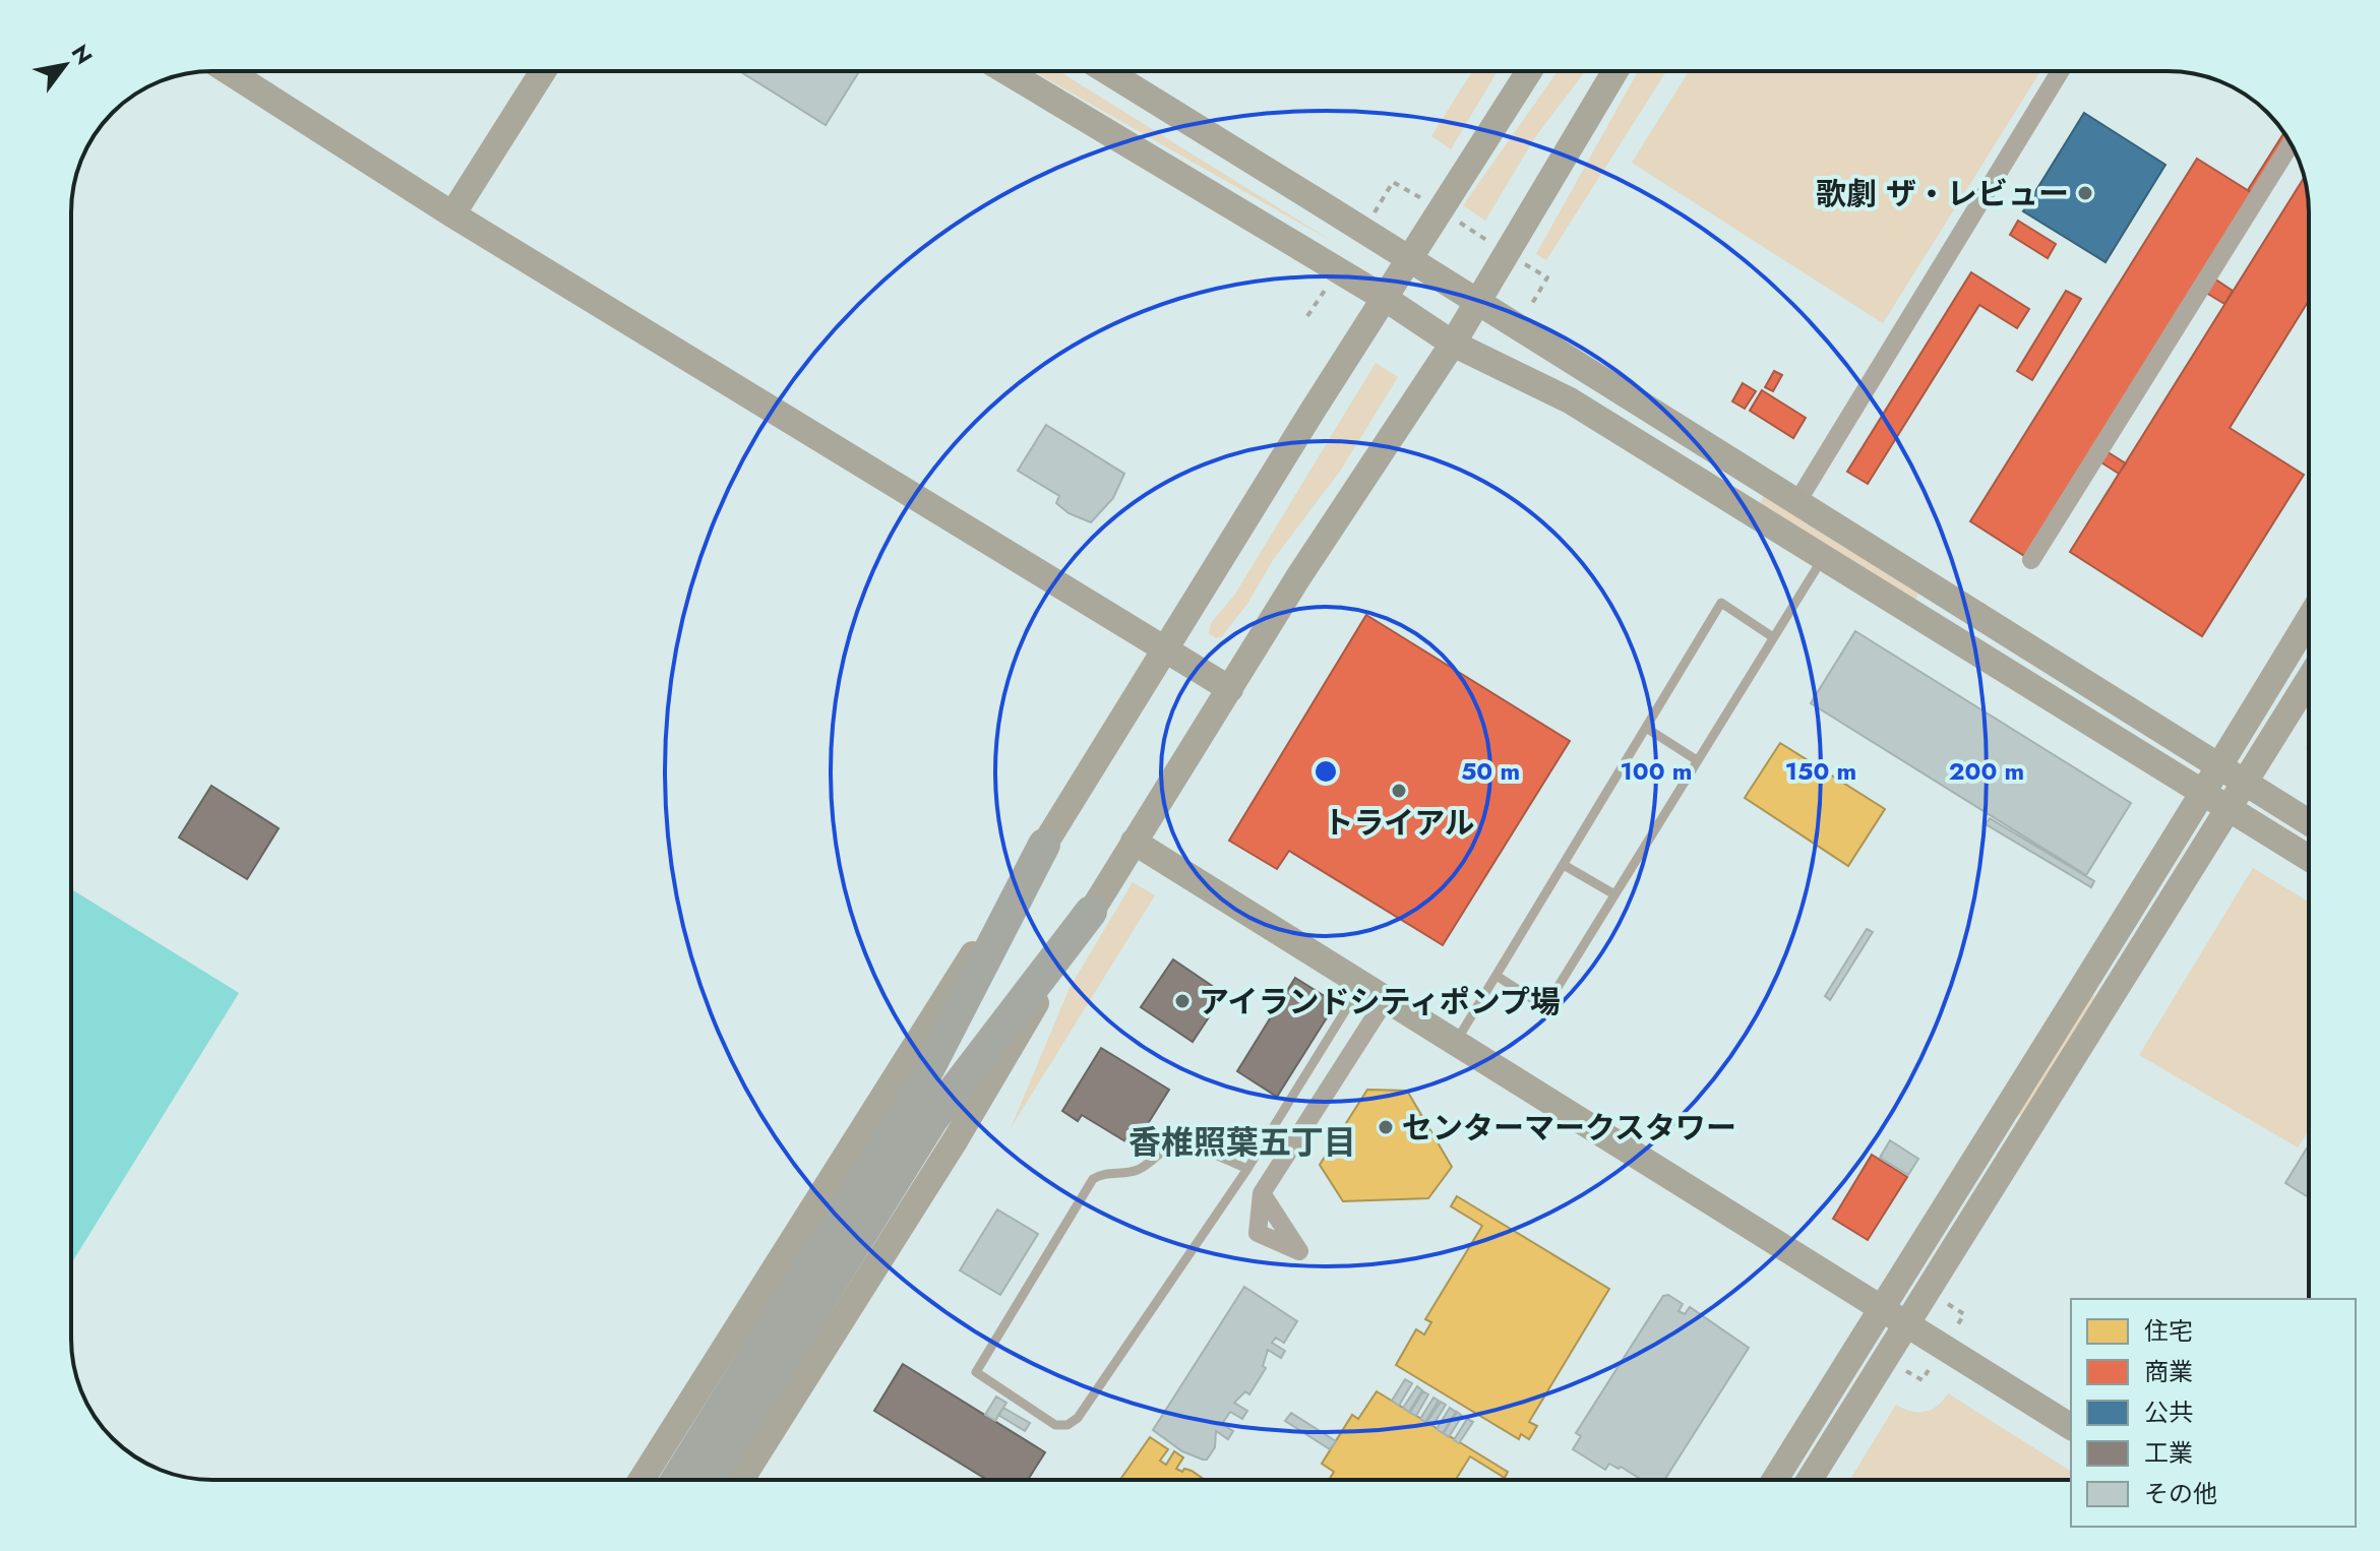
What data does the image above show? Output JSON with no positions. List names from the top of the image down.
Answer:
{
  "districts": ["香椎照葉五丁目"],
  "places": [
    "歌劇 ザ・レビュー",
    "トライアル",
    "アイランドシティポンプ場",
    "センターマークスタワー"
  ],
  "legend": [
    "住宅",
    "商業",
    "公共",
    "工業",
    "その他"
  ],
  "north": "top right",
  "rings": [
    "50 m",
    "100 m",
    "150 m",
    "200 m"
  ]
}
